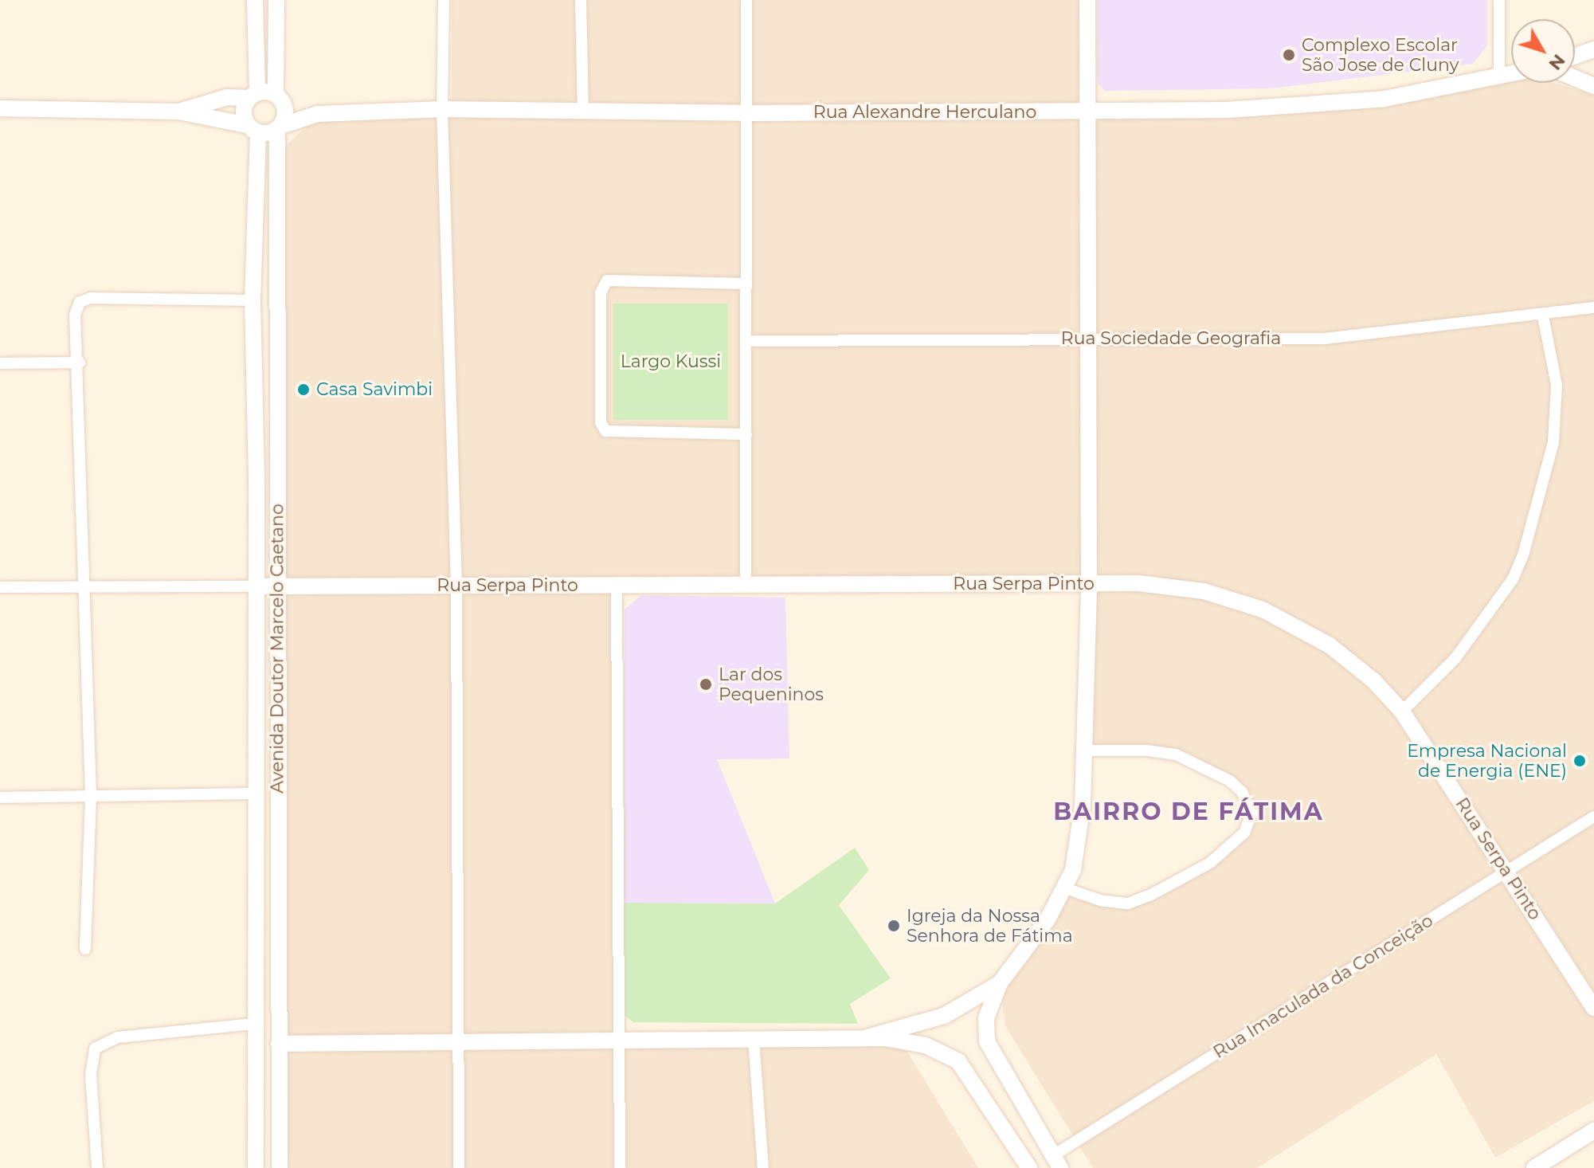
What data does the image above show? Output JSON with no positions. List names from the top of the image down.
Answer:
{
  "streets": {
    "street": [
      "Rua Alexandre Herculano",
      "Rua Sociedade Geografia",
      "Rua Serpa Pinto",
      "Avenida Doutor Marcelo Caetano",
      "Rua Imaculada da Conceição"
    ]
  },
  "crossings": [
    ["Rua Alexandre Herculano", "Avenida Doutor Marcelo Caetano"],
    ["Rua Serpa Pinto", "Avenida Doutor Marcelo Caetano"],
    ["Rua Serpa Pinto", "Rua Imaculada da Conceição"]
  ],
  "districts": ["BAIRRO DE FÁTIMA"],
  "parks": ["Largo Kussi"],
  "places": [
    "Complexo Escolar São Jose de Cluny",
    "Casa Savimbi",
    "Lar dos Pequeninos",
    "Empresa Nacional de Energia (ENE)",
    "Igreja da Nossa Senhora de Fátima"
  ],
  "north": "bottom right"
}
